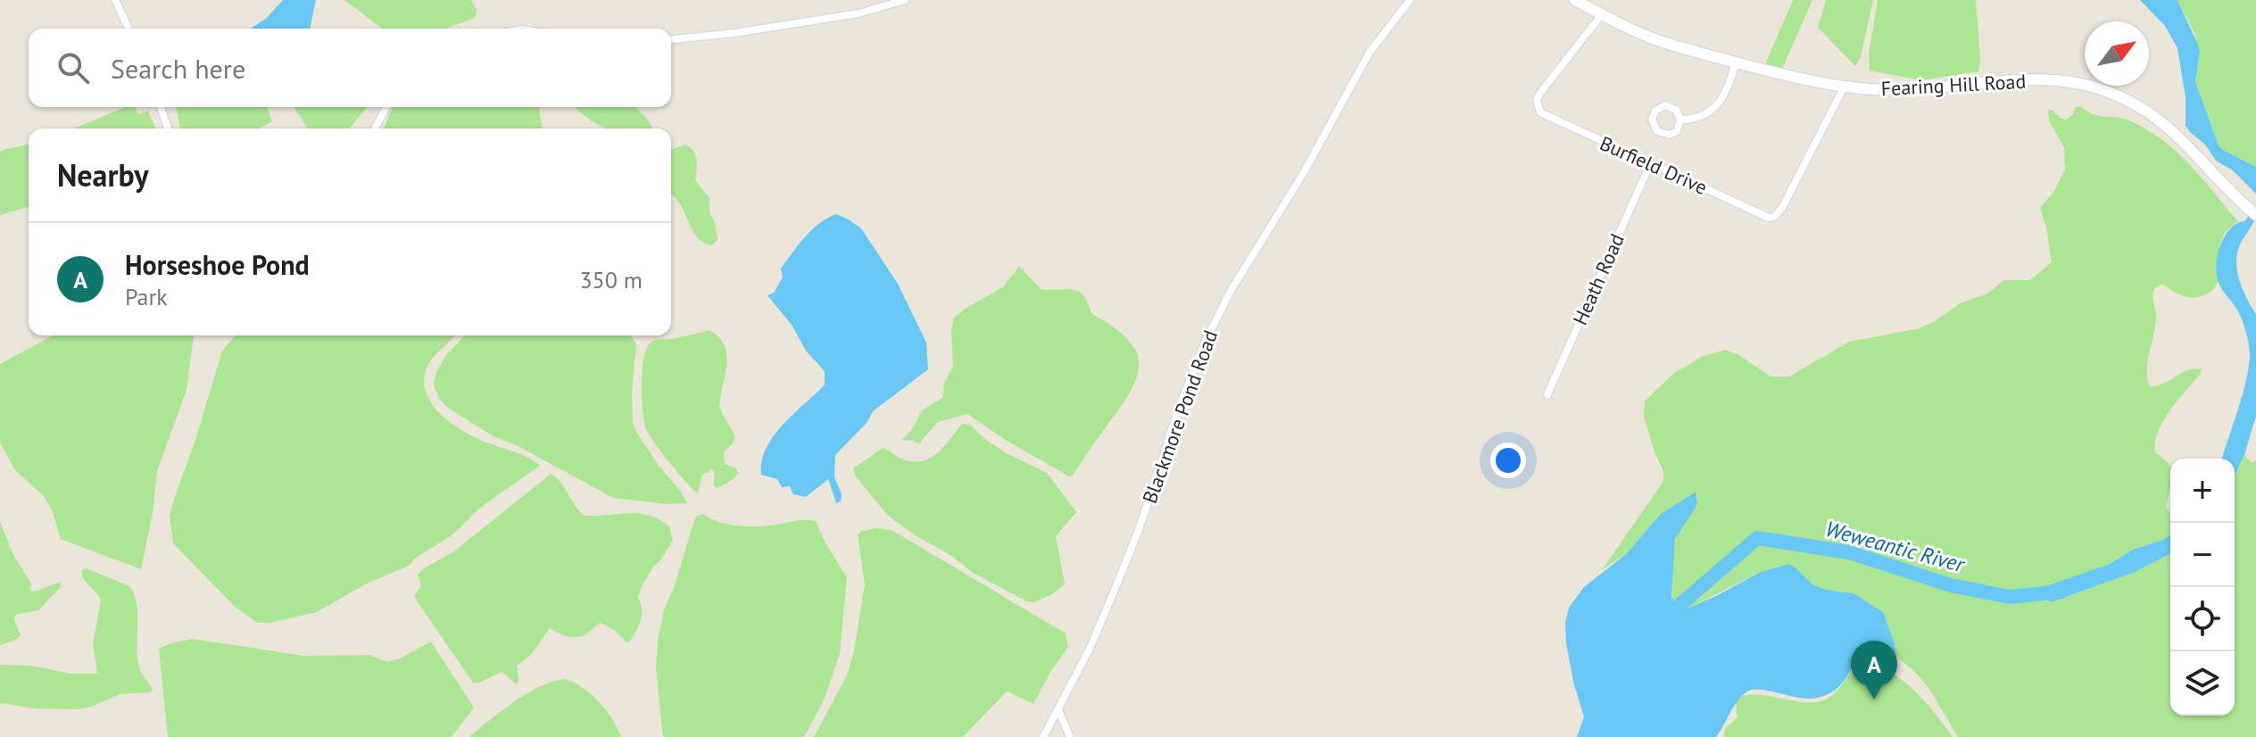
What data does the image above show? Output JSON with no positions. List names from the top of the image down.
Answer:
{
  "streets": {
    "main road": ["Fearing Hill Road"],
    "street": ["Burfield Drive", "Heath Road", "Blackmore Pond Road"]
  },
  "crossings": [
    ["Fearing Hill Road", "Burfield Drive"],
    ["Burfield Drive", "Heath Road"]
  ],
  "water": ["Weweantic River"],
  "north": "top right",
  "page": {
    "search": "Search here",
    "heading": "Nearby",
    "list": [
      {
        "mark": "A",
        "name": "Horseshoe Pond",
        "note": "Park",
        "value": "350 m"
      }
    ],
    "map_buttons": ["+", "−"],
    "pins": "A"
  }
}
